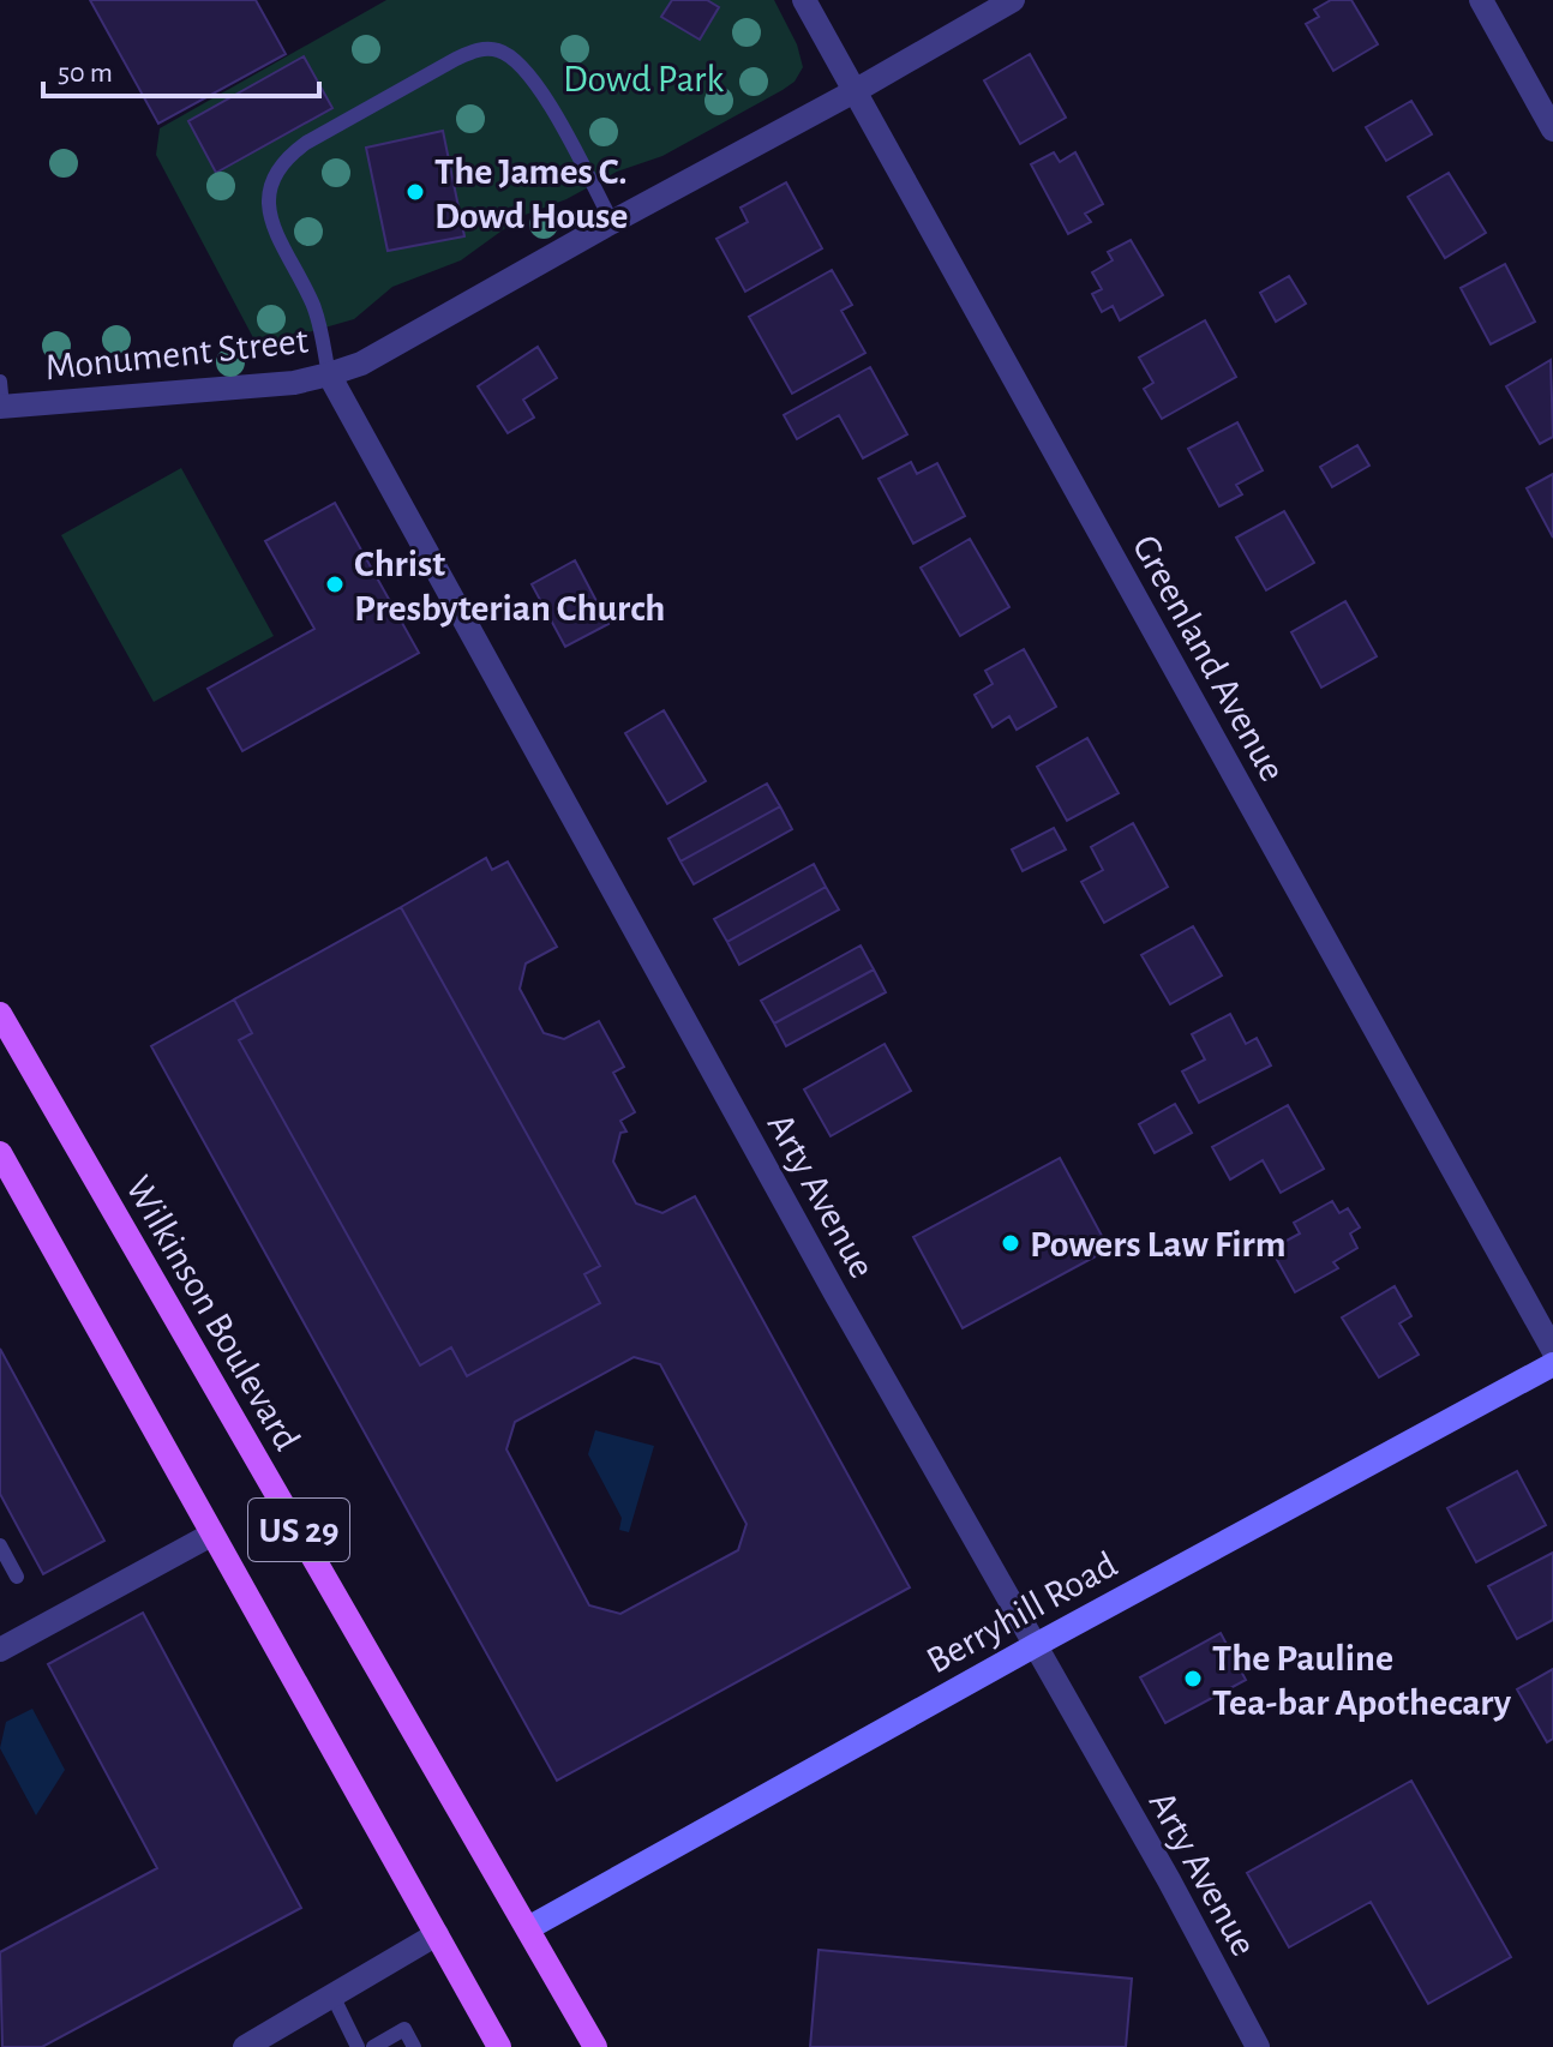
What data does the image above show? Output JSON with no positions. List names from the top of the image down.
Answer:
{
  "streets": {
    "main road": ["Wilkinson Boulevard", "US 29"],
    "street": [
      "Monument Street",
      "Greenland Avenue",
      "Arty Avenue",
      "Berryhill Road"
    ]
  },
  "crossings": [
    ["Monument Street", "Greenland Avenue"],
    ["Monument Street", "Arty Avenue"],
    ["Arty Avenue", "Berryhill Road"],
    ["Wilkinson Boulevard", "Berryhill Road"]
  ],
  "parks": ["Dowd Park"],
  "places": [
    "The James C. Dowd House",
    "Christ Presbyterian Church",
    "Powers Law Firm",
    "The Pauline Tea-bar Apothecary"
  ],
  "scale_bar": "50 m"
}
